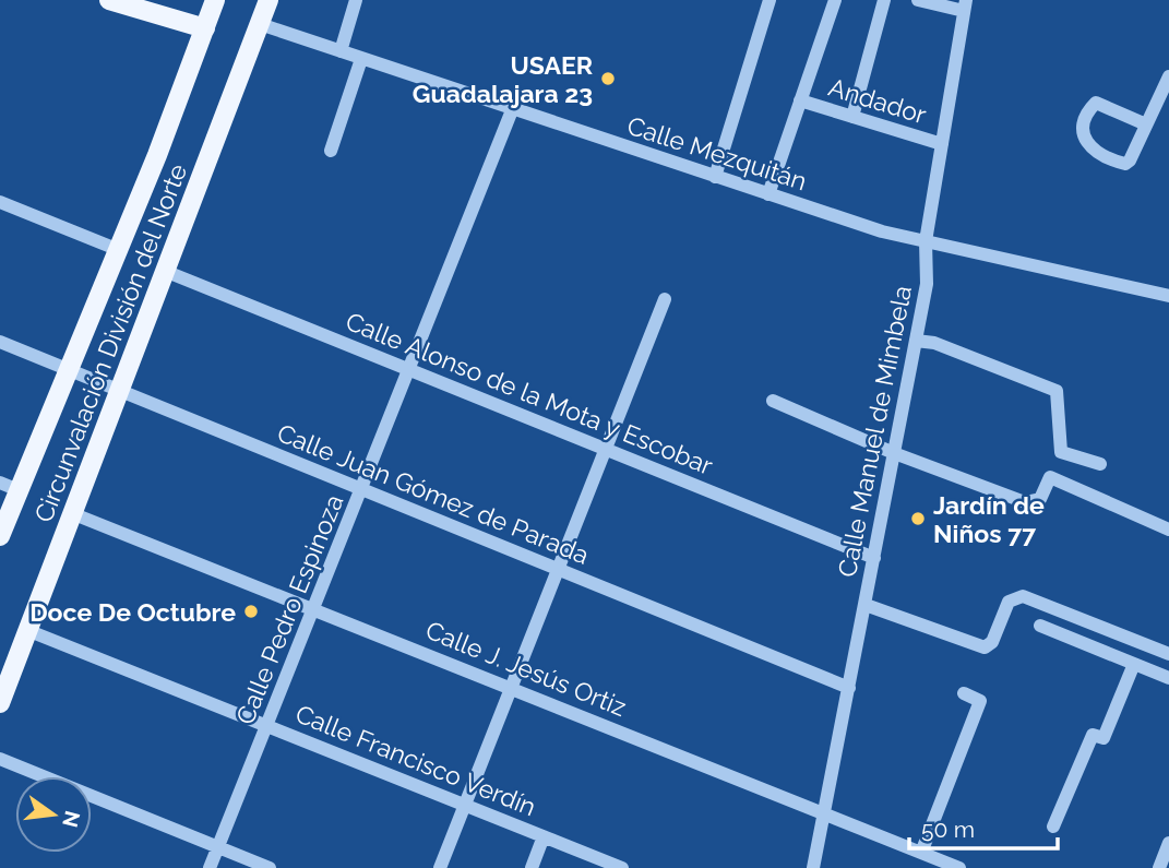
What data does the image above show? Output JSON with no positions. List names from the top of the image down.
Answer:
{
  "streets": {
    "main road": ["Circunvalación División del Norte"],
    "street": [
      "Andador",
      "Calle Mezquitán",
      "Calle Alonso de la Mota y Escobar",
      "Calle Manuel de Mimbela",
      "Calle Juan Gómez de Parada",
      "Calle Pedro Espinoza",
      "Calle J. Jesús Ortiz",
      "Calle Francisco Verdín"
    ]
  },
  "crossings": [
    ["Andador", "Calle Manuel de Mimbela"],
    ["Calle Mezquitán", "Circunvalación División del Norte"],
    ["Calle Mezquitán", "Calle Manuel de Mimbela"],
    ["Calle Mezquitán", "Calle Pedro Espinoza"],
    ["Circunvalación División del Norte", "Calle Alonso de la Mota y Escobar"],
    ["Circunvalación División del Norte", "Calle Juan Gómez de Parada"],
    ["Circunvalación División del Norte", "Calle J. Jesús Ortiz"],
    ["Circunvalación División del Norte", "Calle Francisco Verdín"],
    ["Calle Alonso de la Mota y Escobar", "Calle Manuel de Mimbela"],
    ["Calle Alonso de la Mota y Escobar", "Calle Pedro Espinoza"],
    ["Calle Manuel de Mimbela", "Calle Juan Gómez de Parada"],
    ["Calle Manuel de Mimbela", "Calle J. Jesús Ortiz"],
    ["Calle Juan Gómez de Parada", "Calle Pedro Espinoza"],
    ["Calle Pedro Espinoza", "Calle J. Jesús Ortiz"],
    ["Calle Pedro Espinoza", "Calle Francisco Verdín"]
  ],
  "places": ["USAER Guadalajara 23", "Jardín de Niños 77", "Doce De Octubre"],
  "scale_bar": "50 m",
  "north": "right"
}
